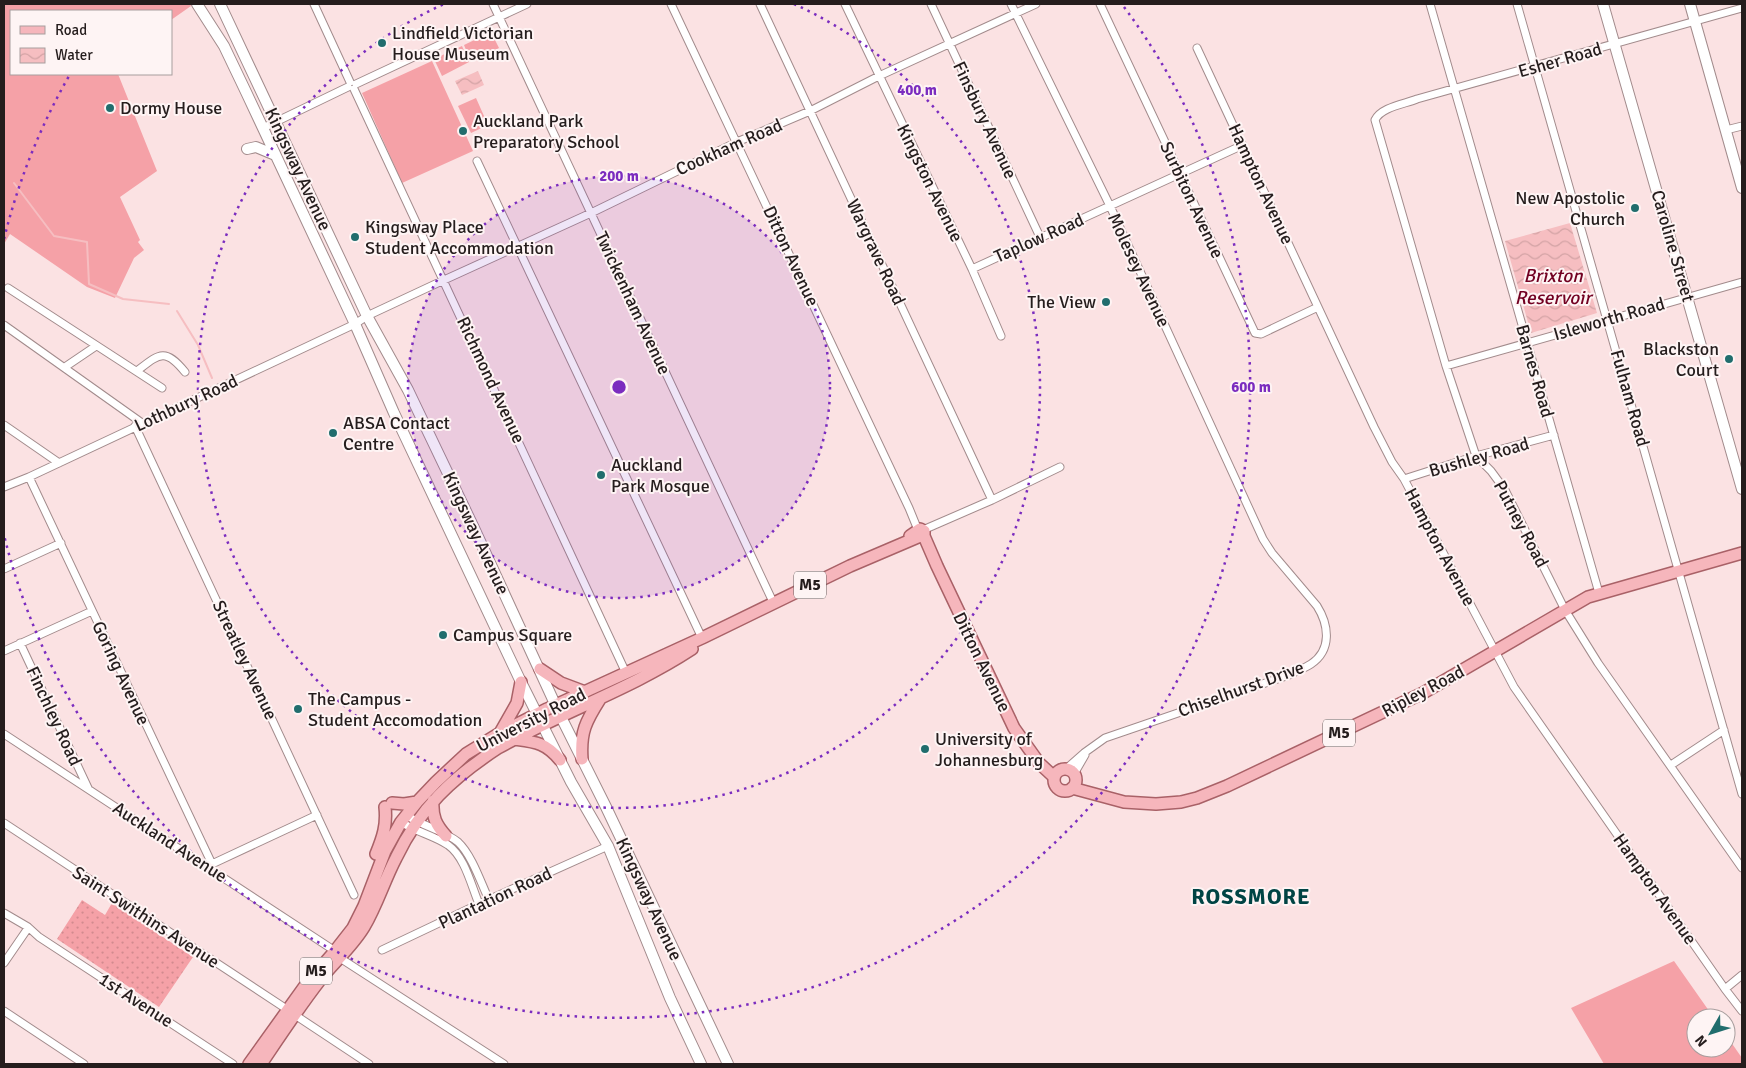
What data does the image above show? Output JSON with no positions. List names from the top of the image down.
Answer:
{
  "streets": {
    "main road": [
      "Kingsway Avenue",
      "Caroline Street",
      "Ditton Avenue",
      "M5",
      "Ripley Road",
      "University Road"
    ],
    "street": [
      "Esher Road",
      "Finsbury Avenue",
      "Cookham Road",
      "Kingston Avenue",
      "Hampton Avenue",
      "Surbiton Avenue",
      "Taplow Road",
      "Wargrave Road",
      "Molesey Avenue",
      "Twickenham Avenue",
      "Isleworth Road",
      "Barnes Road",
      "Richmond Avenue",
      "Fulham Road",
      "Lothbury Road",
      "Bushley Road",
      "Putney Road",
      "Streatley Avenue",
      "Goring Avenue",
      "Chiselhurst Drive",
      "Finchley Road",
      "Auckland Avenue",
      "Plantation Road",
      "Saint Swithins Avenue",
      "1st Avenue"
    ]
  },
  "crossings": [
    ["Esher Road", "Caroline Street"],
    ["Esher Road", "Barnes Road"],
    ["Esher Road", "Fulham Road"],
    ["Esher Road", "Putney Road"],
    ["Finsbury Avenue", "Cookham Road"],
    ["Finsbury Avenue", "Taplow Road"],
    ["Cookham Road", "Kingsway Avenue"],
    ["Cookham Road", "Kingston Avenue"],
    ["Cookham Road", "Wargrave Road"],
    ["Cookham Road", "Ditton Avenue"],
    ["Cookham Road", "Molesey Avenue"],
    ["Cookham Road", "Twickenham Avenue"],
    ["Cookham Road", "Richmond Avenue"],
    ["Cookham Road", "Lothbury Road"],
    ["Kingsway Avenue", "Lothbury Road"],
    ["Kingsway Avenue", "University Road"],
    ["Kingsway Avenue", "Plantation Road"],
    ["Kingston Avenue", "Taplow Road"],
    ["Hampton Avenue", "Surbiton Avenue"],
    ["Hampton Avenue", "Taplow Road"],
    ["Hampton Avenue", "Bushley Road"],
    ["Hampton Avenue", "Ripley Road"],
    ["Surbiton Avenue", "Taplow Road"],
    ["Taplow Road", "Molesey Avenue"],
    ["Caroline Street", "Isleworth Road"],
    ["Wargrave Road", "University Road"],
    ["Ditton Avenue", "Chiselhurst Drive"],
    ["Ditton Avenue", "Ripley Road"],
    ["Ditton Avenue", "University Road"],
    ["Molesey Avenue", "Chiselhurst Drive"],
    ["Twickenham Avenue", "University Road"],
    ["Isleworth Road", "Barnes Road"],
    ["Isleworth Road", "Fulham Road"],
    ["Isleworth Road", "Putney Road"],
    ["Barnes Road", "Bushley Road"],
    ["Barnes Road", "Ripley Road"],
    ["Richmond Avenue", "University Road"],
    ["Fulham Road", "Ripley Road"],
    ["Lothbury Road", "Streatley Avenue"],
    ["Lothbury Road", "Goring Avenue"],
    ["Bushley Road", "Putney Road"],
    ["Putney Road", "Ripley Road"],
    ["Goring Avenue", "Auckland Avenue"],
    ["Chiselhurst Drive", "Ripley Road"],
    ["Finchley Road", "Auckland Avenue"],
    ["University Road", "Auckland Avenue"],
    ["University Road", "Saint Swithins Avenue"]
  ],
  "districts": ["ROSSMORE"],
  "water": ["Brixton Reservoir"],
  "places": [
    "Lindfield Victorian House Museum",
    "Dormy House",
    "Auckland Park Preparatory School",
    "New Apostolic Church",
    "Kingsway Place Student Accommodation",
    "The View",
    "Blackston Court",
    "ABSA Contact Centre",
    "Auckland Park Mosque",
    "Campus Square",
    "The Campus - Student Accomodation",
    "University of Johannesburg"
  ],
  "legend": ["Road", "Water"],
  "north": "bottom left",
  "rings": ["400 m", "200 m", "600 m"]
}
